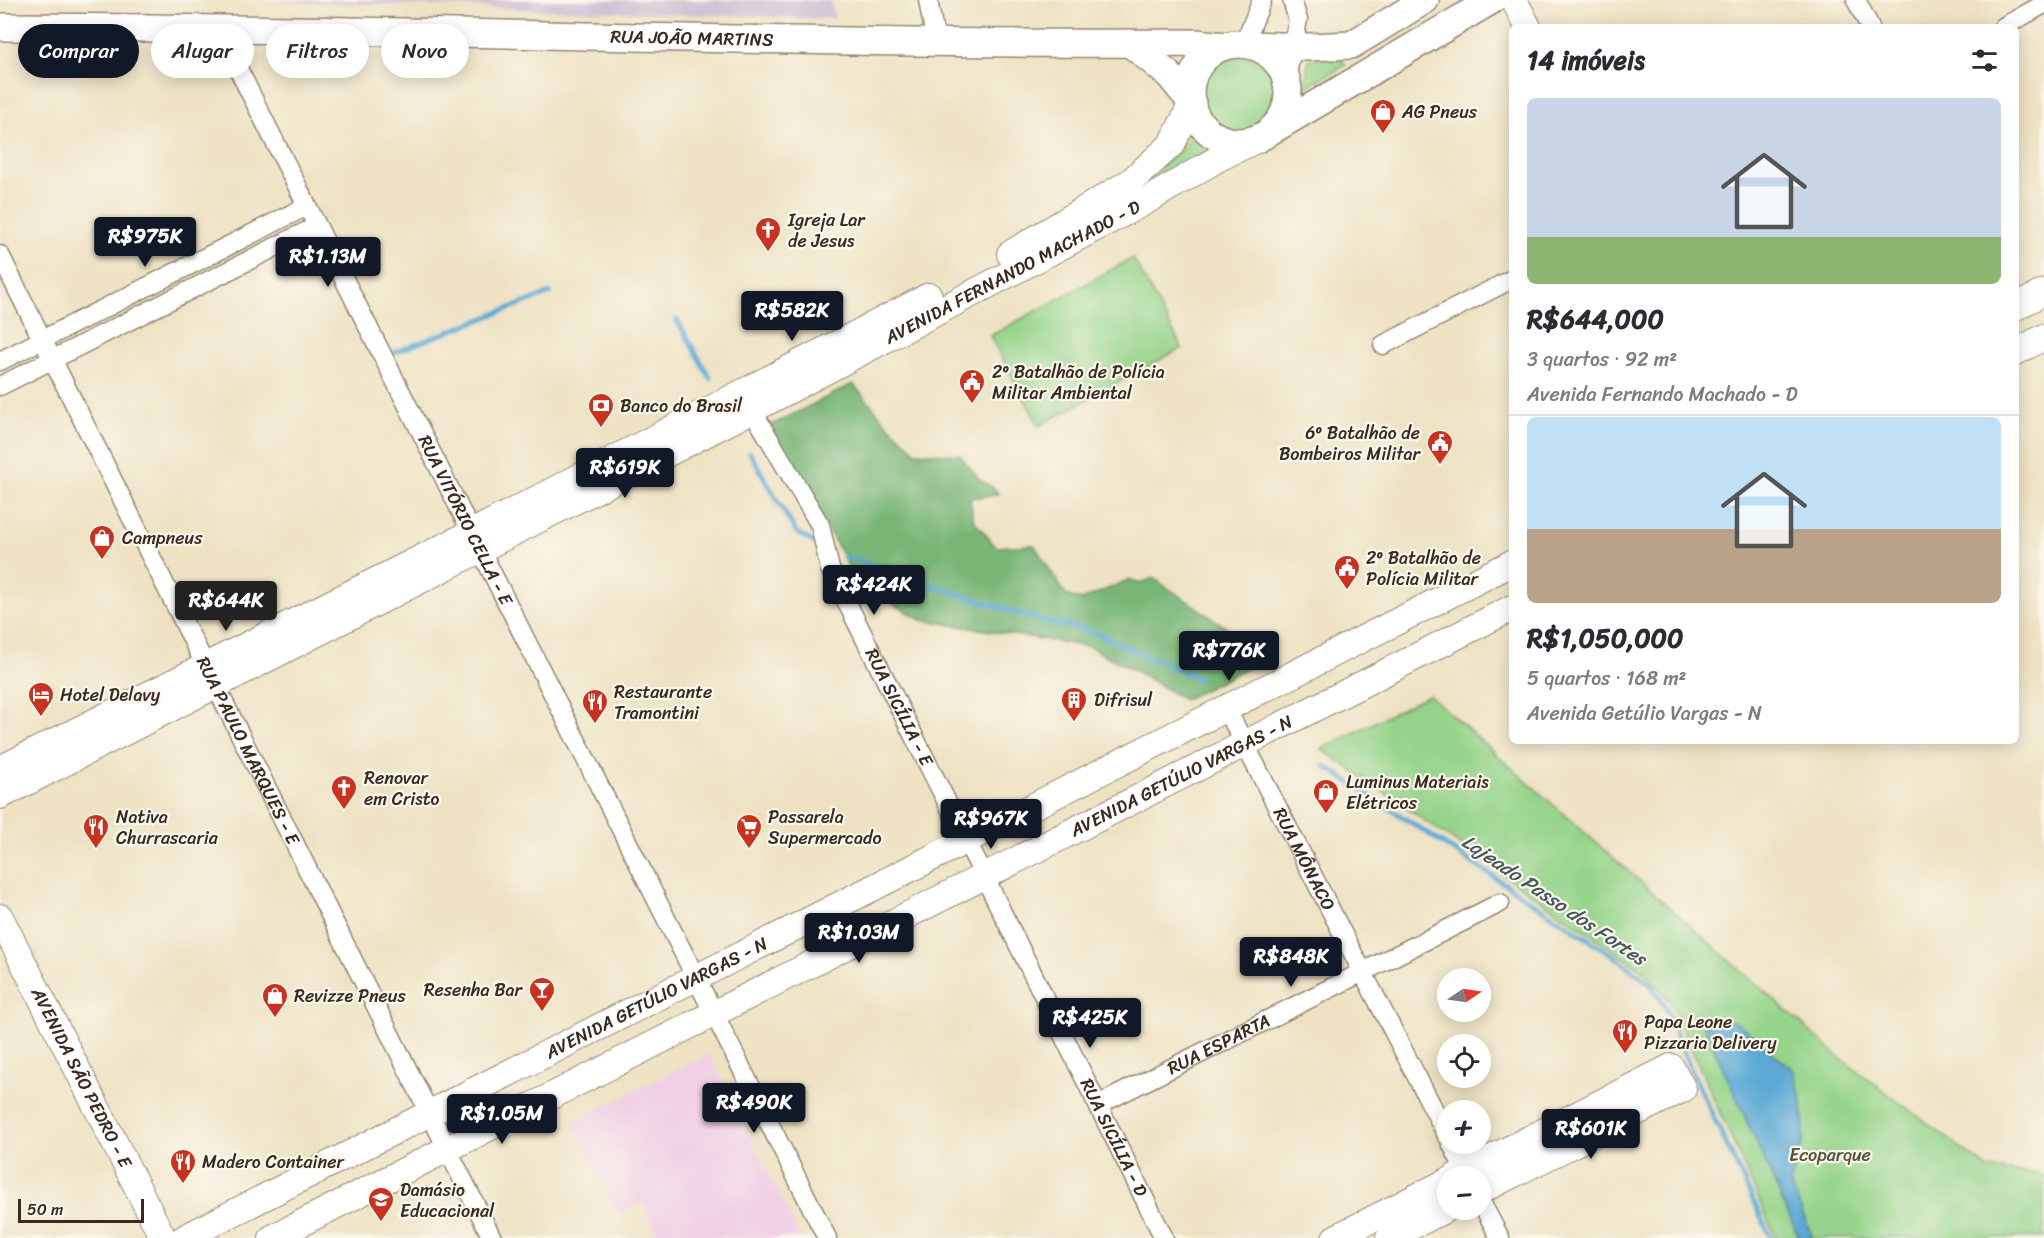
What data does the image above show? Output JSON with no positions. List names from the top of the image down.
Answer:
{
  "streets": {
    "main road": ["RUA JOÃO MARTINS", "AVENIDA FERNANDO MACHADO - D"],
    "street": [
      "RUA VITÓRIO CELLA - E",
      "RUA SICÍLIA - E",
      "RUA PAULO MARQUES - E",
      "AVENIDA GETÚLIO VARGAS - N",
      "RUA MÔNACO",
      "RUA ESPARTA",
      "AVENIDA SÃO PEDRO - E",
      "RUA SICÍLIA - D"
    ]
  },
  "crossings": [
    ["RUA JOÃO MARTINS", "AVENIDA FERNANDO MACHADO - D"],
    ["AVENIDA FERNANDO MACHADO - D", "RUA VITÓRIO CELLA - E"],
    ["AVENIDA FERNANDO MACHADO - D", "RUA SICÍLIA - E"],
    ["AVENIDA FERNANDO MACHADO - D", "RUA PAULO MARQUES - E"],
    ["RUA VITÓRIO CELLA - E", "AVENIDA GETÚLIO VARGAS - N"],
    ["RUA SICÍLIA - E", "AVENIDA GETÚLIO VARGAS - N"],
    ["RUA SICÍLIA - E", "RUA SICÍLIA - D"],
    ["RUA PAULO MARQUES - E", "AVENIDA GETÚLIO VARGAS - N"],
    ["AVENIDA GETÚLIO VARGAS - N", "RUA MÔNACO"],
    ["AVENIDA GETÚLIO VARGAS - N", "RUA SICÍLIA - D"],
    ["RUA MÔNACO", "RUA ESPARTA"],
    ["RUA ESPARTA", "RUA SICÍLIA - D"]
  ],
  "water": ["Lajeado Passo dos Fortes"],
  "parks": ["Ecoparque"],
  "places": {
    "shop": [
      "AG Pneus",
      "Campneus",
      "Luminus Materiais Elétricos",
      "Revizze Pneus"
    ],
    "church": ["Igreja Lar de Jesus", "Renovar em Cristo"],
    "public building": ["2º Batalhão de Polícia Militar Ambiental", "6º Batalhão de Bombeiros Militar", "2º Batalhão de Polícia Militar"],
    "bank": ["Banco do Brasil"],
    "hotel": ["Hotel Delavy"],
    "building": ["Difrisul"],
    "restaurant": [
      "Restaurante Tramontini",
      "Nativa Churrascaria",
      "Papa Leone Pizzaria Delivery",
      "Madero Container"
    ],
    "supermarket": ["Passarela Supermercado"],
    "bar": ["Resenha Bar"],
    "school or university": ["Damásio Educacional"]
  },
  "scale_bar": "50 m",
  "north": "right",
  "page": {
    "chip": [
      "Comprar",
      "Alugar",
      "Filtros",
      "Novo"
    ],
    "heading": "14 imóveis",
    "list": [
      {
        "name": "R$644,000",
        "note": "3 quartos · 92 m² · Avenida Fernando Machado - D"
      },
      {
        "name": "R$1,050,000",
        "note": "5 quartos · 168 m² · Avenida Getúlio Vargas - N"
      }
    ],
    "price": [
      "R$975K",
      "R$1.13M",
      "R$582K",
      "R$619K",
      "R$424K",
      "R$644K",
      "R$776K",
      "R$967K",
      "R$1.03M",
      "R$848K",
      "R$425K",
      "R$490K",
      "R$1.05M",
      "R$601K"
    ],
    "map_buttons": ["+", "−"],
    "scale": "50 m"
  }
}
